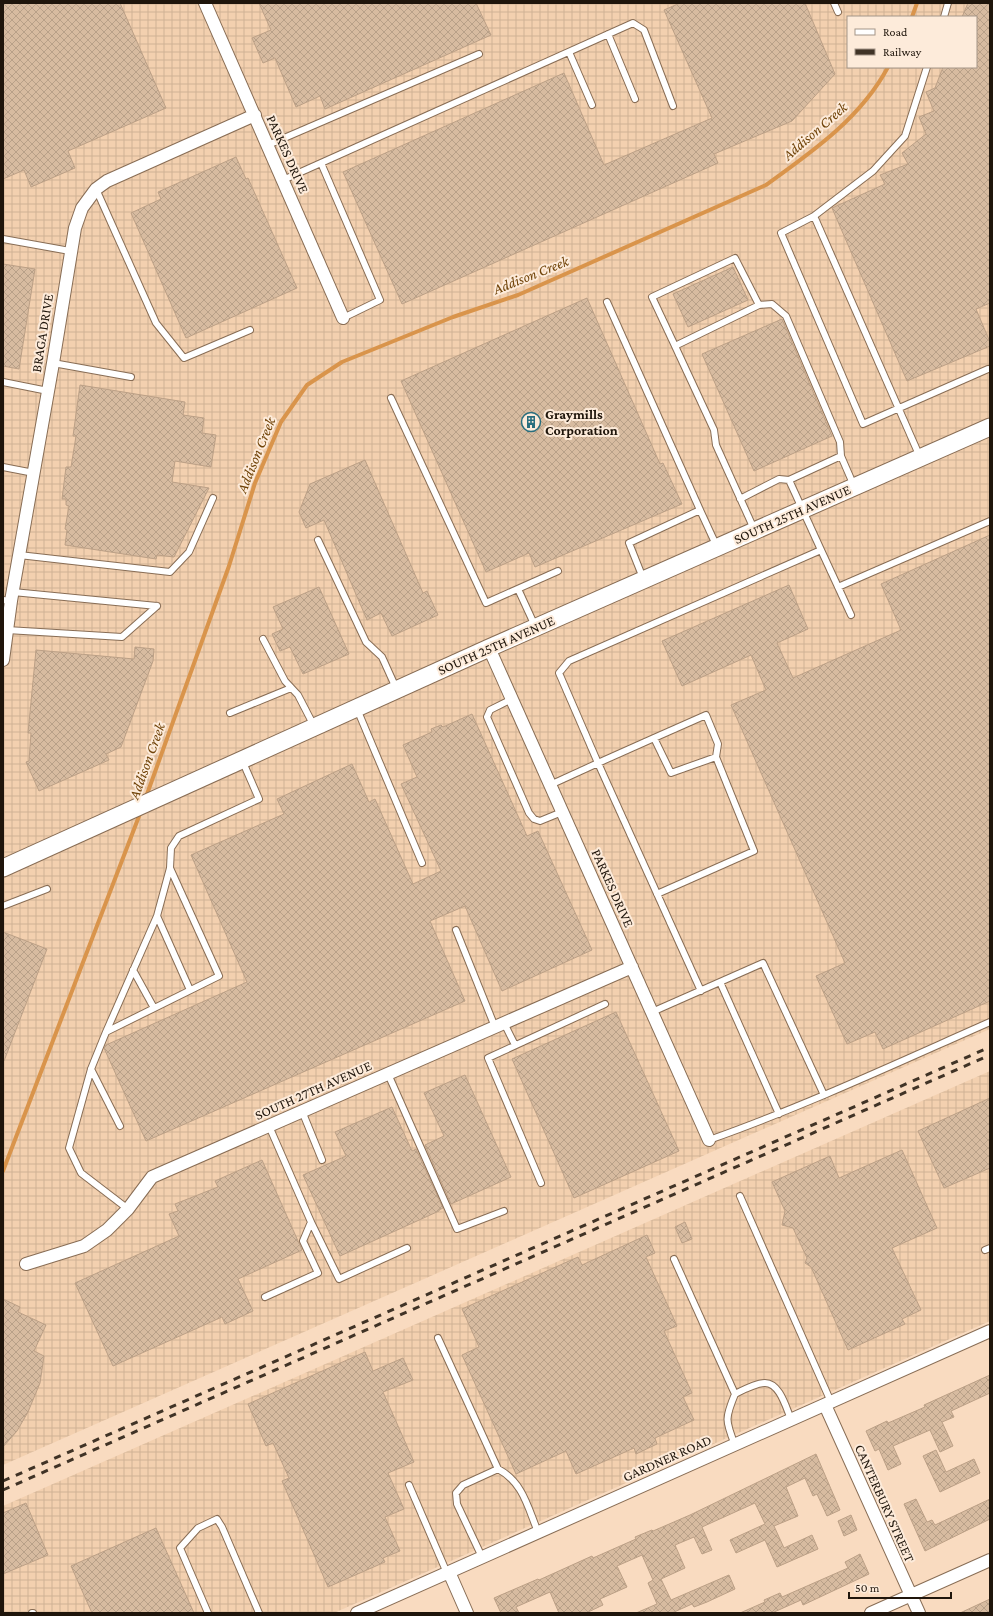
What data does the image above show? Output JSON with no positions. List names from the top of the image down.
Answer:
{
  "streets": {
    "main road": ["SOUTH 25TH AVENUE"],
    "street": [
      "PARKES DRIVE",
      "BRAGA DRIVE",
      "SOUTH 27TH AVENUE",
      "GARDNER ROAD",
      "CANTERBURY STREET"
    ]
  },
  "crossings": [
    ["PARKES DRIVE", "BRAGA DRIVE"],
    ["PARKES DRIVE", "SOUTH 25TH AVENUE"],
    ["PARKES DRIVE", "SOUTH 27TH AVENUE"],
    ["GARDNER ROAD", "CANTERBURY STREET"]
  ],
  "water": ["Addison Creek"],
  "places": {
    "building": ["Graymills Corporation"]
  },
  "legend": ["Road", "Railway"],
  "scale_bar": "50 m"
}
